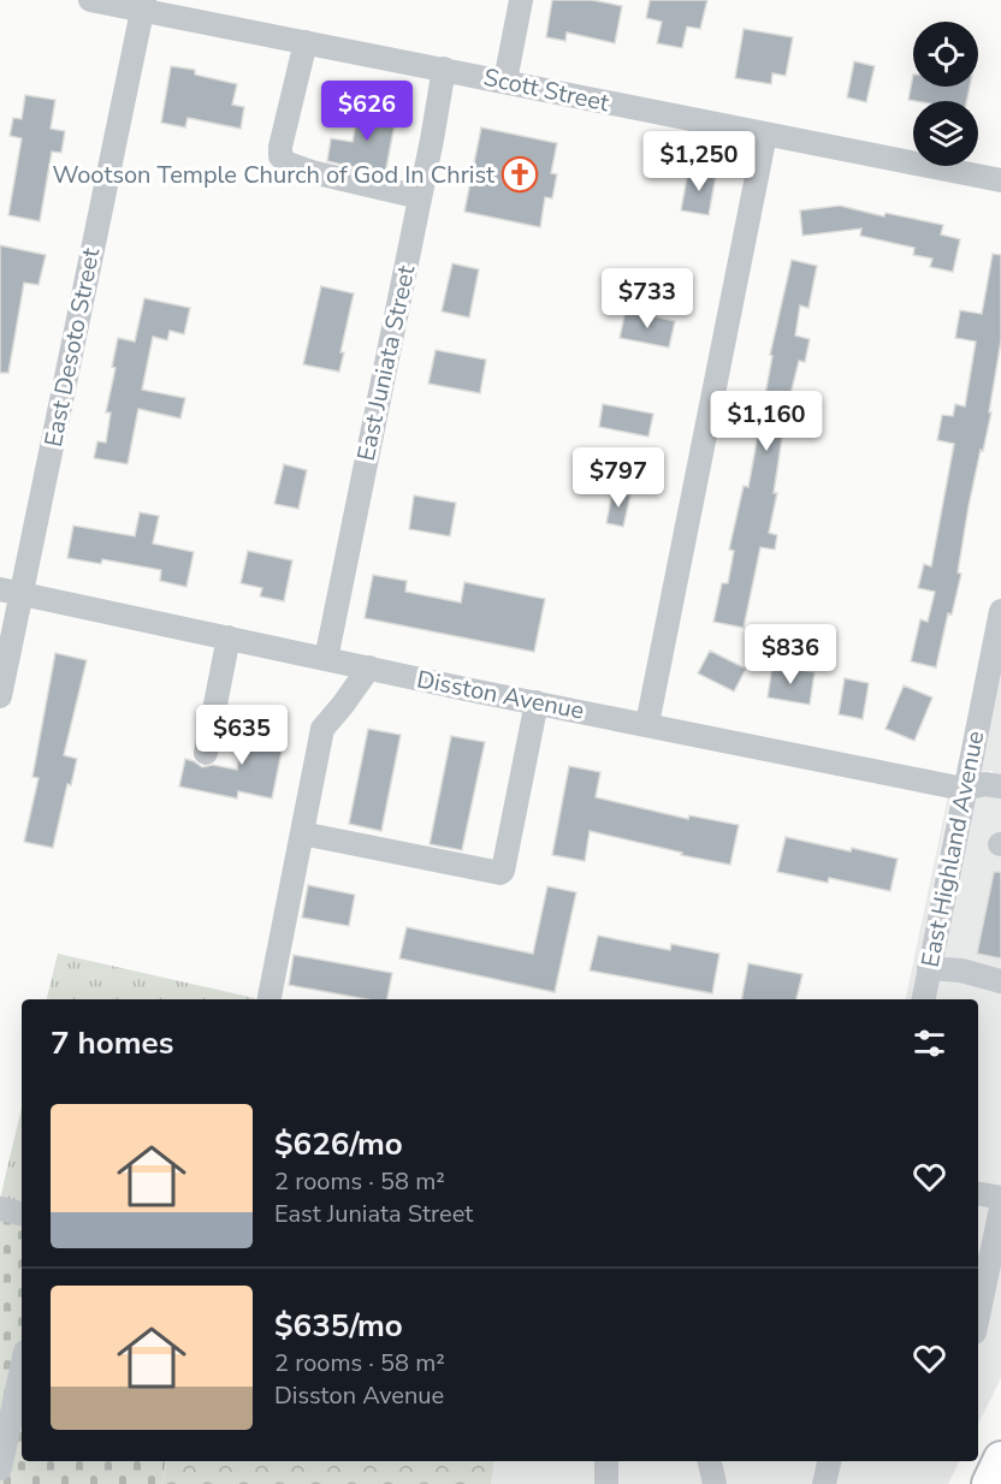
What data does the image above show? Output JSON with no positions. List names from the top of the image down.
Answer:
{
  "streets": {
    "street": [
      "Scott Street",
      "East Desoto Street",
      "East Juniata Street",
      "Disston Avenue",
      "East Highland Avenue"
    ]
  },
  "crossings": [
    ["Scott Street", "East Desoto Street"],
    ["Scott Street", "East Juniata Street"],
    ["East Desoto Street", "Disston Avenue"],
    ["East Juniata Street", "Disston Avenue"],
    ["Disston Avenue", "East Highland Avenue"]
  ],
  "places": {
    "church": ["Wootson Temple Church of God In Christ"]
  },
  "page": {
    "price": [
      "$626",
      "$1,250",
      "$733",
      "$1,160",
      "$797",
      "$836",
      "$635"
    ],
    "heading": "7 homes",
    "list": [
      {
        "name": "$626/mo",
        "note": "2 rooms · 58 m² · East Juniata Street"
      },
      {
        "name": "$635/mo",
        "note": "2 rooms · 58 m² · Disston Avenue"
      }
    ]
  }
}
